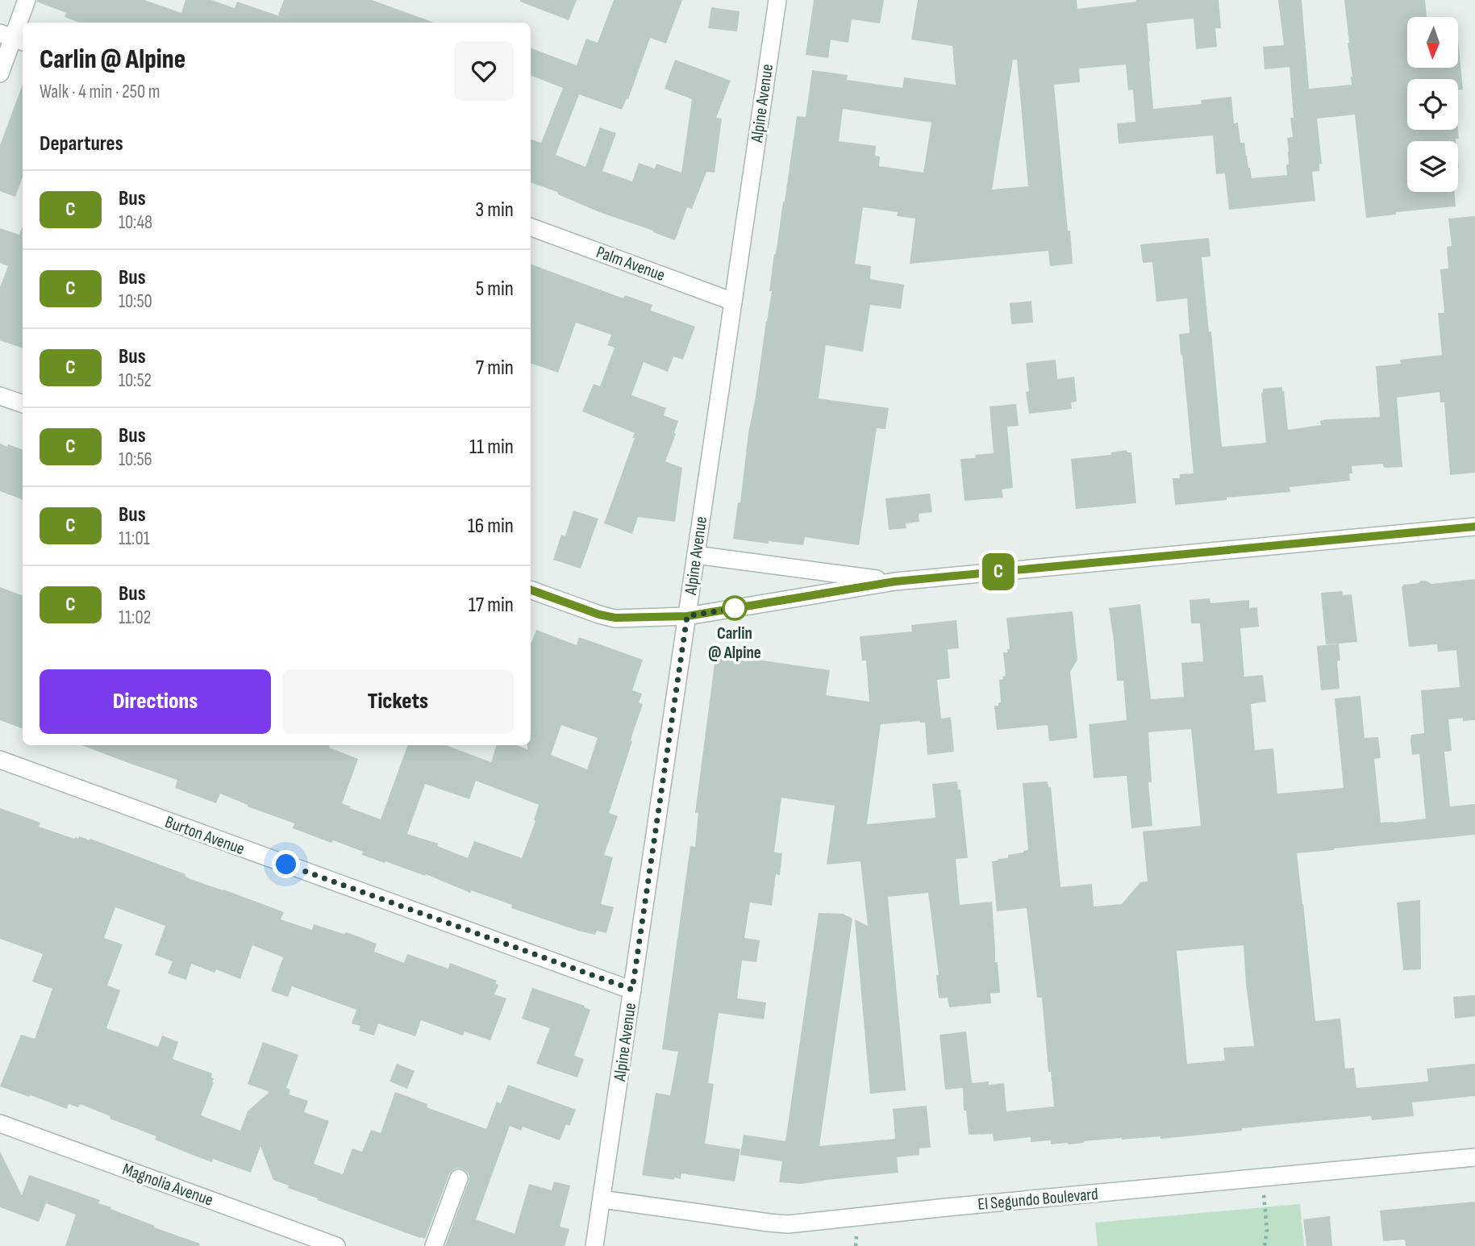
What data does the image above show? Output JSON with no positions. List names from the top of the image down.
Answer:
{
  "streets": {
    "street": [
      "Alpine Avenue",
      "Palm Avenue",
      "Burton Avenue",
      "Magnolia Avenue",
      "El Segundo Boulevard"
    ]
  },
  "crossings": [
    ["Alpine Avenue", "Palm Avenue"],
    ["Alpine Avenue", "Burton Avenue"],
    ["Alpine Avenue", "El Segundo Boulevard"]
  ],
  "places": ["Carlin @ Alpine"],
  "lines": ["bus line C"],
  "north": "bottom",
  "page": {
    "on_map": "C",
    "heading": [
      ["Carlin @ Alpine", "Walk · 4 min · 250 m"],
      "Departures"
    ],
    "list": [
      {
        "mark": "C",
        "name": "Bus",
        "note": "10:48",
        "value": "3 min"
      },
      {
        "mark": "C",
        "name": "Bus",
        "note": "10:50",
        "value": "5 min"
      },
      {
        "mark": "C",
        "name": "Bus",
        "note": "10:52",
        "value": "7 min"
      },
      {
        "mark": "C",
        "name": "Bus",
        "note": "10:56",
        "value": "11 min"
      },
      {
        "mark": "C",
        "name": "Bus",
        "note": "11:01",
        "value": "16 min"
      },
      {
        "mark": "C",
        "name": "Bus",
        "note": "11:02",
        "value": "17 min"
      }
    ],
    "buttons": ["Directions", "Tickets"]
  }
}
